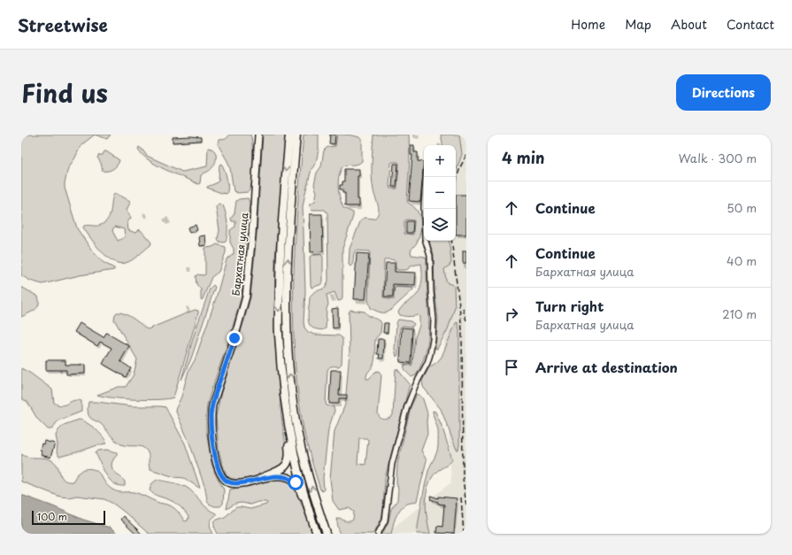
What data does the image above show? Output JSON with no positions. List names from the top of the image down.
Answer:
{
  "streets": {
    "main road": ["Бархатная улица"]
  },
  "scale_bar": "100 m",
  "page": {
    "header": "Streetwise",
    "nav": [
      "Home",
      "Map",
      "About",
      "Contact"
    ],
    "title": "Find us",
    "buttons": "Directions",
    "heading": ["4 min", "Walk · 300 m"],
    "map_buttons": ["+", "−"],
    "list": [
      ["Continue", "50 m"],
      ["Continue", "Бархатная улица", "40 m"],
      ["Turn right", "Бархатная улица", "210 m"],
      "Arrive at destination"
    ],
    "scale": "100 m"
  }
}
